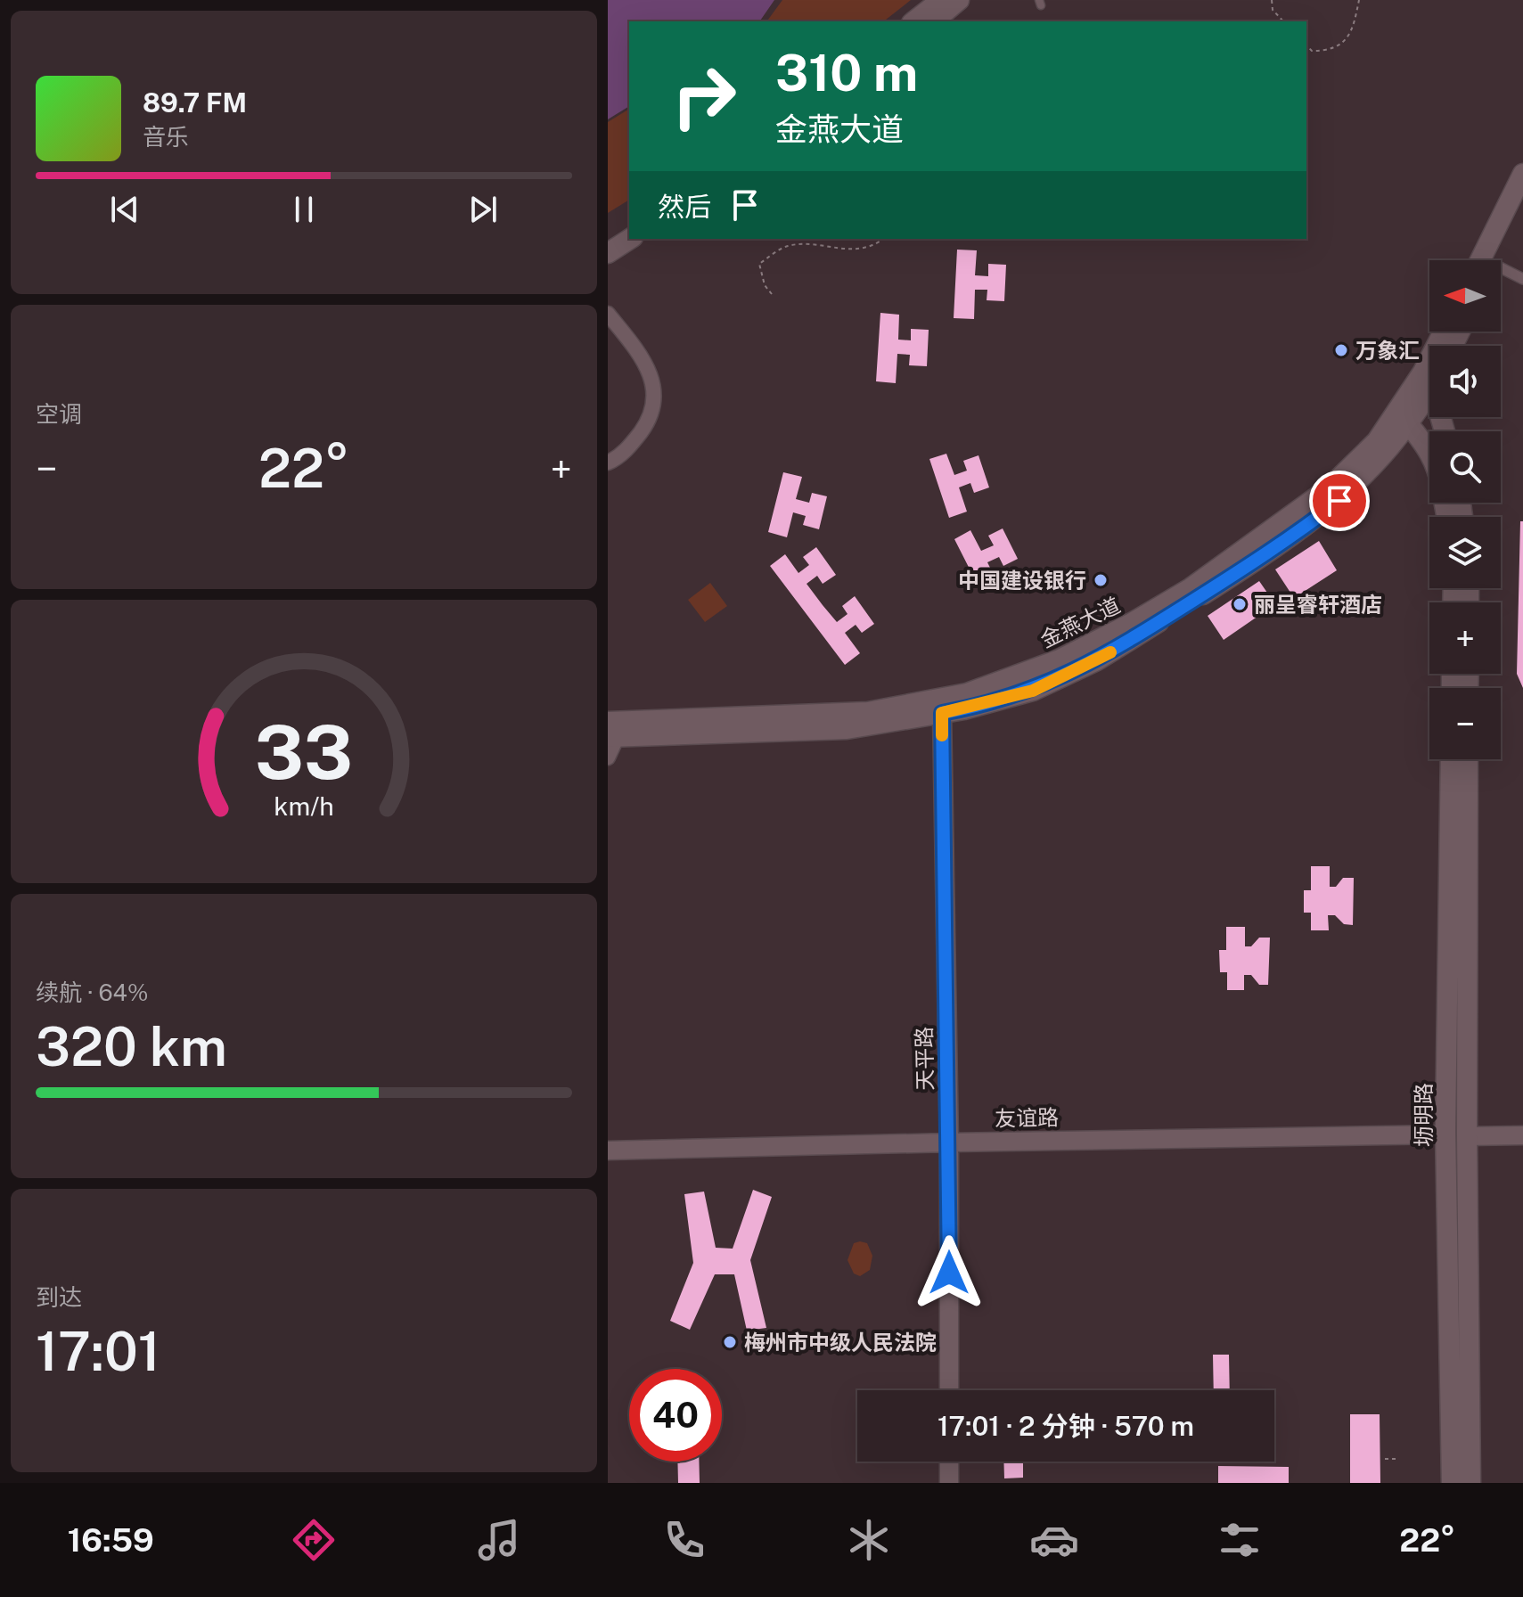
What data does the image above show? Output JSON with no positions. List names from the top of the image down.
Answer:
{
  "streets": {
    "main road": ["金燕大道", "坜明路"],
    "street": ["天平路", "友谊路"]
  },
  "crossings": [
    ["金燕大道", "天平路"],
    ["天平路", "友谊路"],
    ["坜明路", "友谊路"]
  ],
  "places": [
    "万象汇",
    "中国建设银行",
    "丽呈睿轩酒店",
    "梅州市中级人民法院"
  ],
  "north": "left",
  "page": {
    "turn": ["310 m", "金燕大道"],
    "song": ["89.7 FM", "音乐"],
    "then": "然后",
    "map_buttons": ["+", "−"],
    "tile": [
      "空调",
      ["续航 · 64%", "320 km"],
      ["到达", "17:01"]
    ],
    "heat": ["−", "22°", "+"],
    "limit": "40",
    "trip": "17:01 · 2 分钟 · 570 m",
    "tabs": ["16:59", "22°"],
    "gauge": ["33", "km/h"]
  }
}
